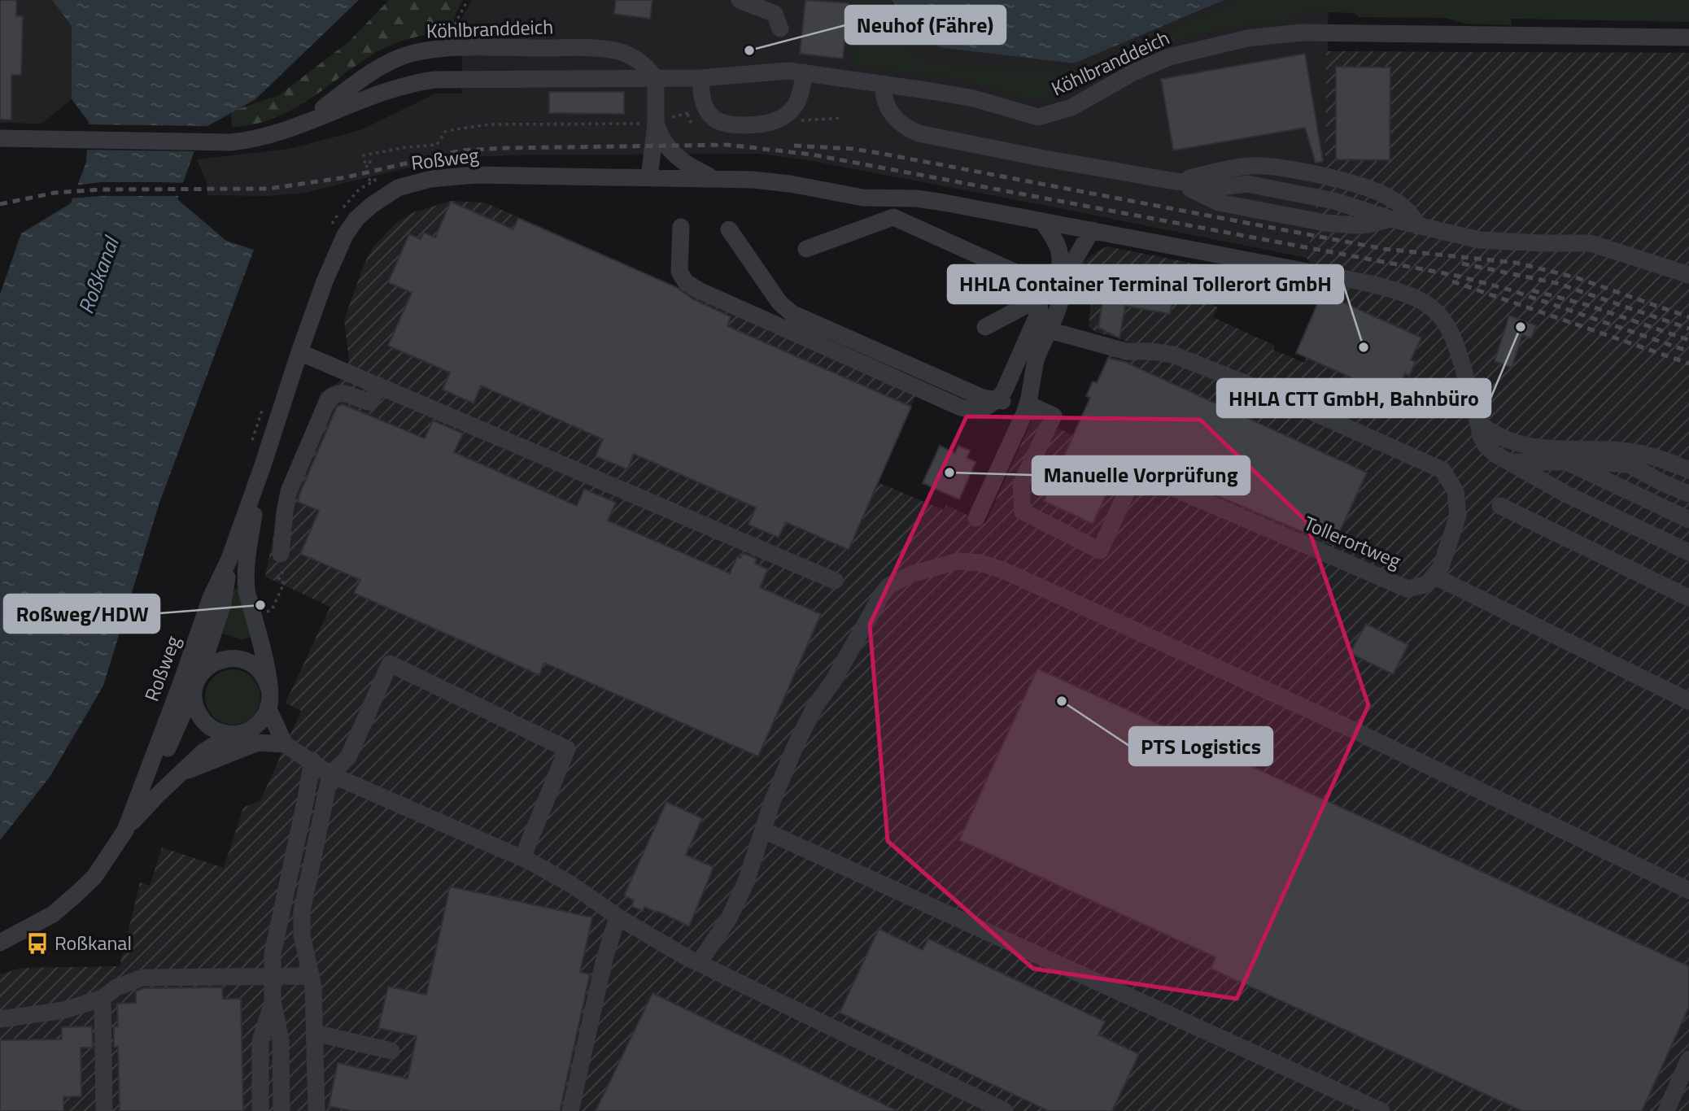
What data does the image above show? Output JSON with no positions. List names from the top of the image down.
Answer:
{
  "streets": {
    "street": ["Köhlbranddeich", "Roßweg", "Tollerortweg"]
  },
  "water": ["Roßkanal"],
  "places": {
    "other": [
      "Neuhof (Fähre)",
      "HHLA CTT GmbH, Bahnbüro",
      "HHLA Container Terminal Tollerort GmbH",
      "Manuelle Vorprüfung",
      "Roßweg/HDW",
      "PTS Logistics"
    ],
    "bus stop": ["Roßkanal"]
  }
}
